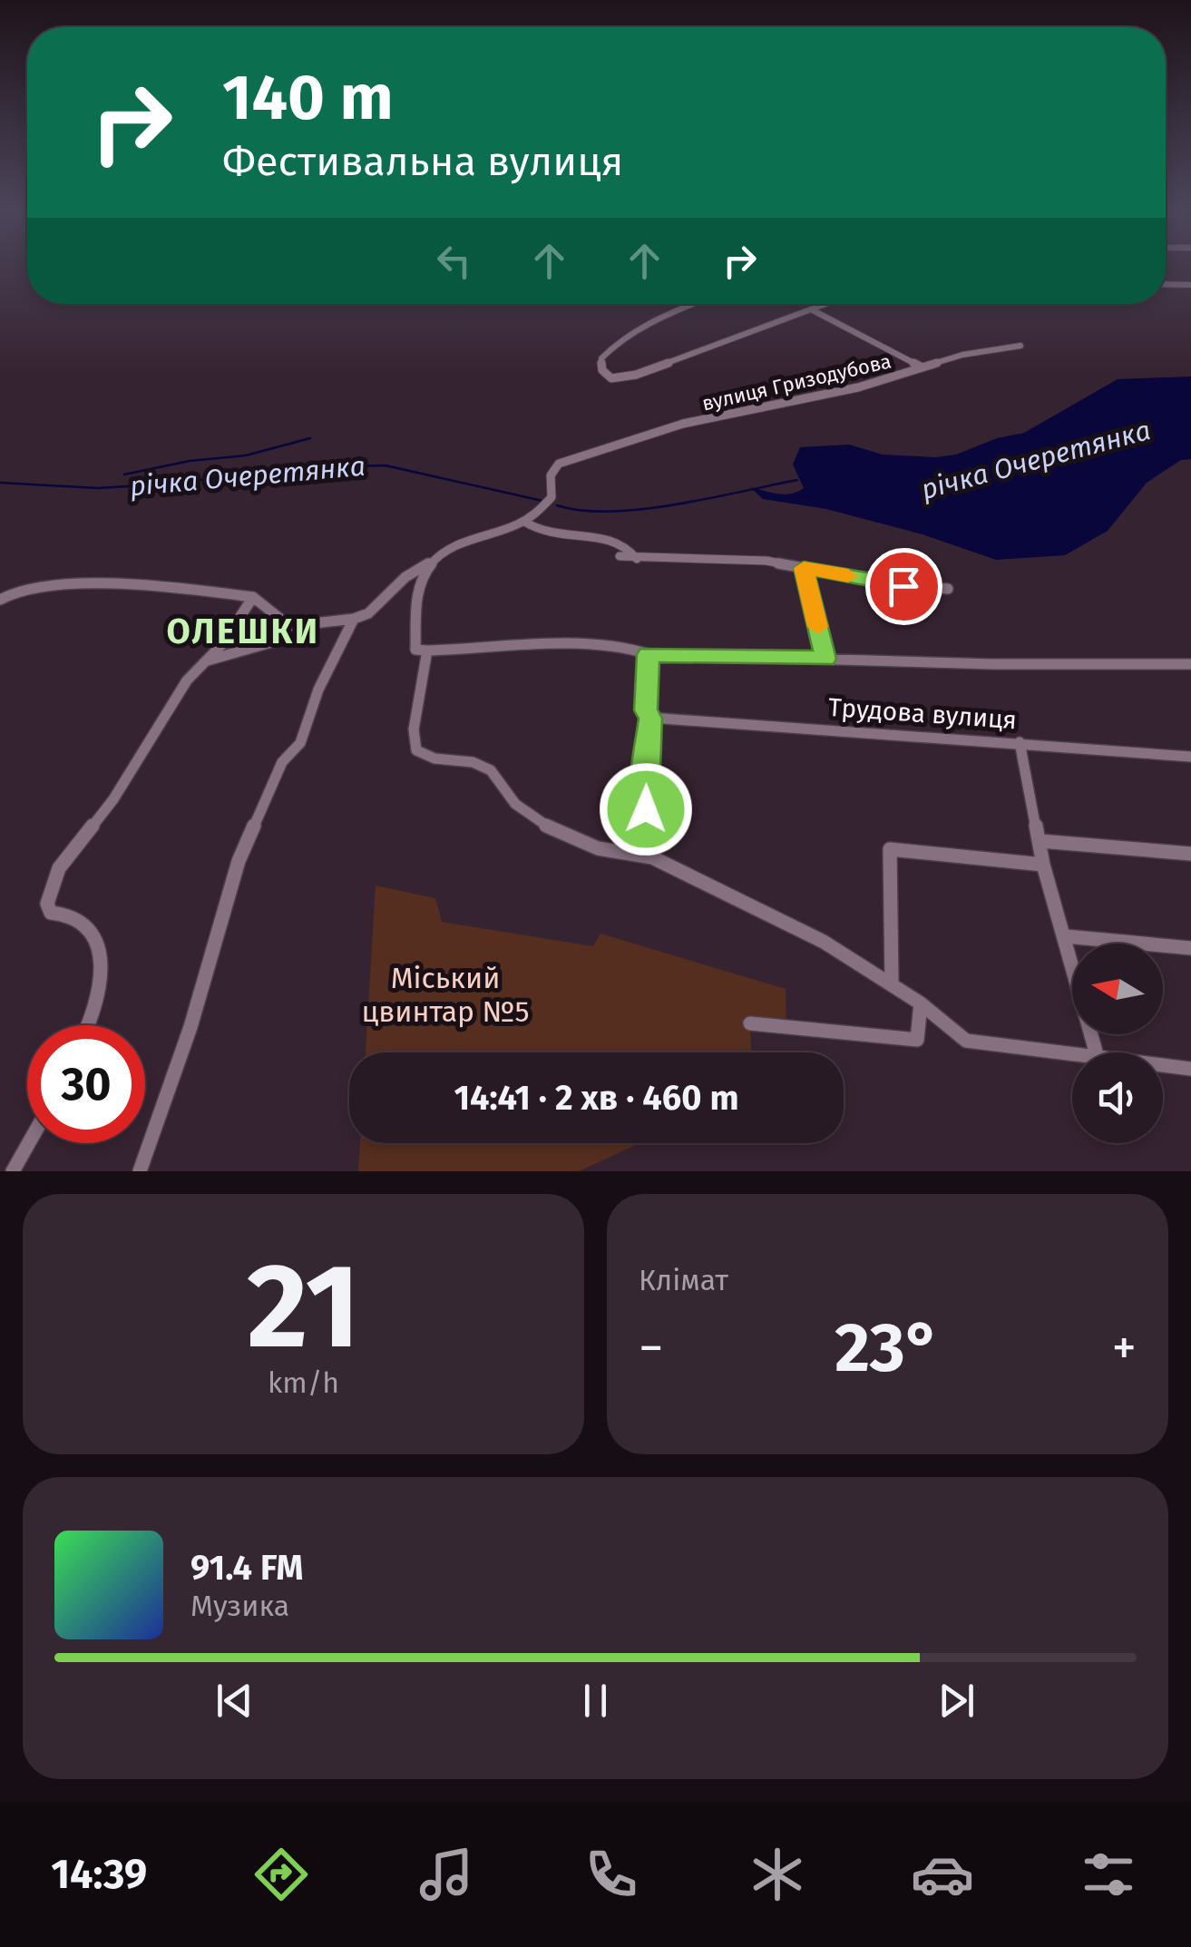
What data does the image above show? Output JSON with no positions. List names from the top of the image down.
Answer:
{
  "streets": {
    "street": ["вулиця Гризодубова", "Трудова вулиця"]
  },
  "districts": ["ОЛЕШКИ"],
  "water": ["річка Очеретянка"],
  "parks": ["Міський цвинтар №5"],
  "north": "left",
  "page": {
    "turn": ["140 m", "Фестивальна вулиця"],
    "limit": "30",
    "trip": "14:41 · 2 хв · 460 m",
    "tile": [
      ["21", "km/h"],
      "Клімат"
    ],
    "heat": ["−", "23°", "+"],
    "song": ["91.4 FM", "Музика"],
    "tabs": "14:39"
  }
}
